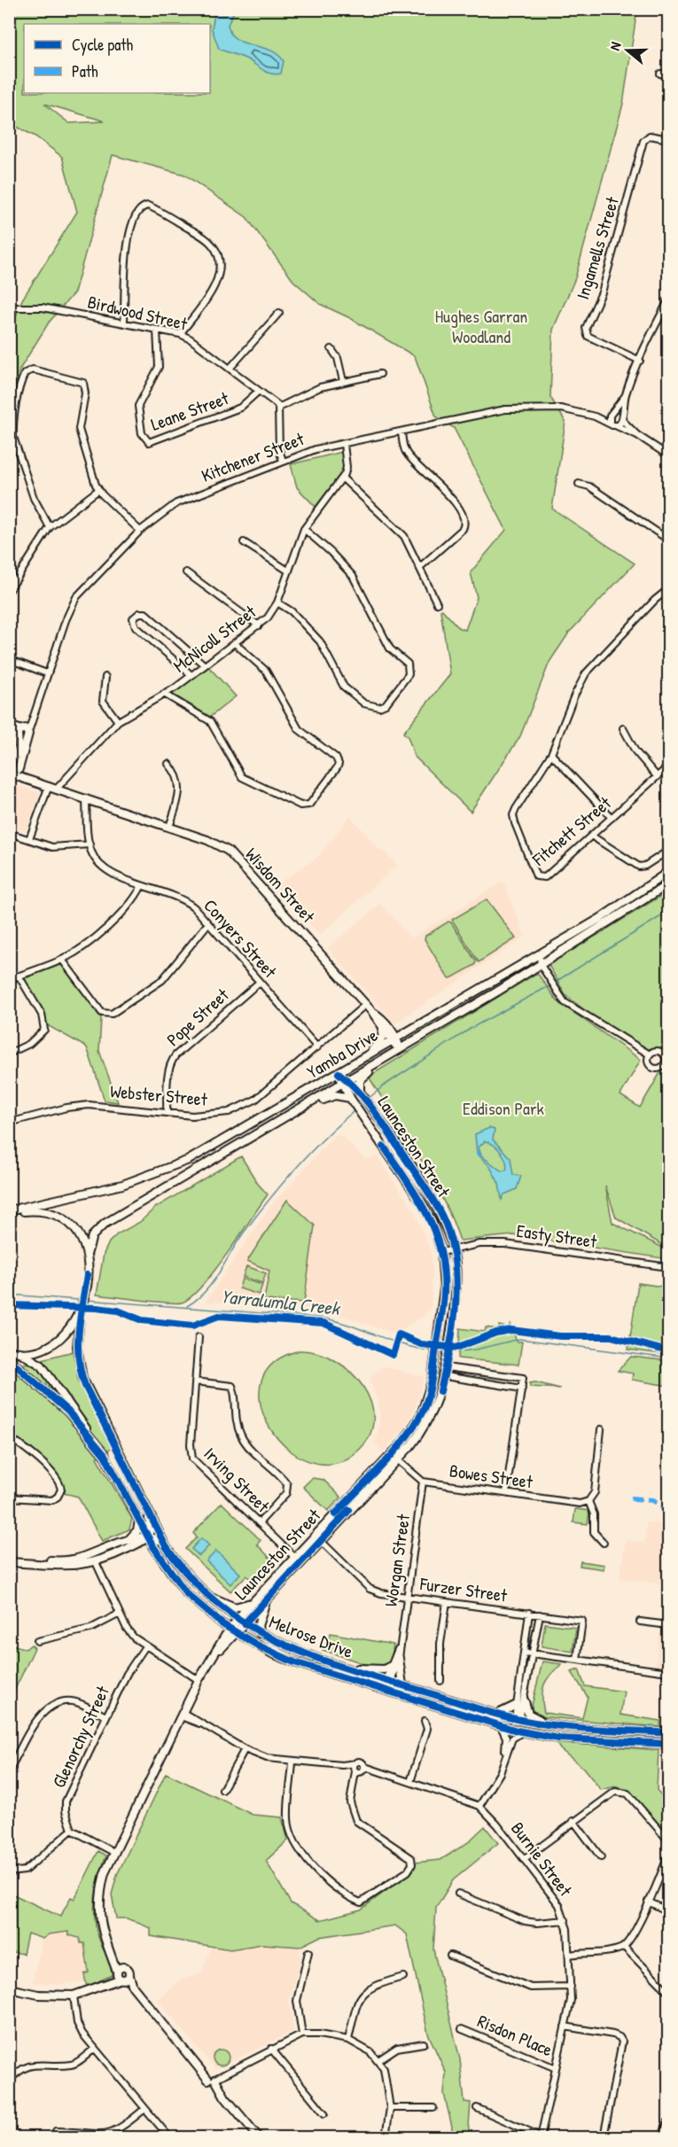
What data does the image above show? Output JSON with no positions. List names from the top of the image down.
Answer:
{
  "streets": {
    "main road": [
      "Kitchener Street",
      "Wisdom Street",
      "Yamba Drive",
      "Launceston Street",
      "Melrose Drive"
    ],
    "street": [
      "Ingamells Street",
      "Birdwood Street",
      "Leane Street",
      "McNicoll Street",
      "Fitchett Street",
      "Conyers Street",
      "Pope Street",
      "Webster Street",
      "Easty Street",
      "Bowes Street",
      "Irving Street",
      "Worgan Street",
      "Furzer Street",
      "Glenorchy Street",
      "Burnie Street",
      "Risdon Place"
    ]
  },
  "crossings": [
    ["Birdwood Street", "Leane Street"],
    ["Kitchener Street", "Wisdom Street"],
    ["McNicoll Street", "Wisdom Street"],
    ["Wisdom Street", "Conyers Street"],
    ["Wisdom Street", "Yamba Drive"],
    ["Wisdom Street", "Webster Street"],
    ["Conyers Street", "Pope Street"],
    ["Conyers Street", "Webster Street"],
    ["Pope Street", "Webster Street"],
    ["Yamba Drive", "Launceston Street"],
    ["Yamba Drive", "Melrose Drive"],
    ["Launceston Street", "Easty Street"],
    ["Launceston Street", "Bowes Street"],
    ["Launceston Street", "Irving Street"],
    ["Launceston Street", "Furzer Street"],
    ["Launceston Street", "Melrose Drive"],
    ["Launceston Street", "Burnie Street"],
    ["Bowes Street", "Worgan Street"],
    ["Worgan Street", "Furzer Street"],
    ["Worgan Street", "Melrose Drive"],
    ["Burnie Street", "Risdon Place"]
  ],
  "water": ["Yarralumla Creek"],
  "parks": ["Hughes Garran Woodland", "Eddison Park"],
  "legend": ["Cycle path", "Path"],
  "north": "left"
}
